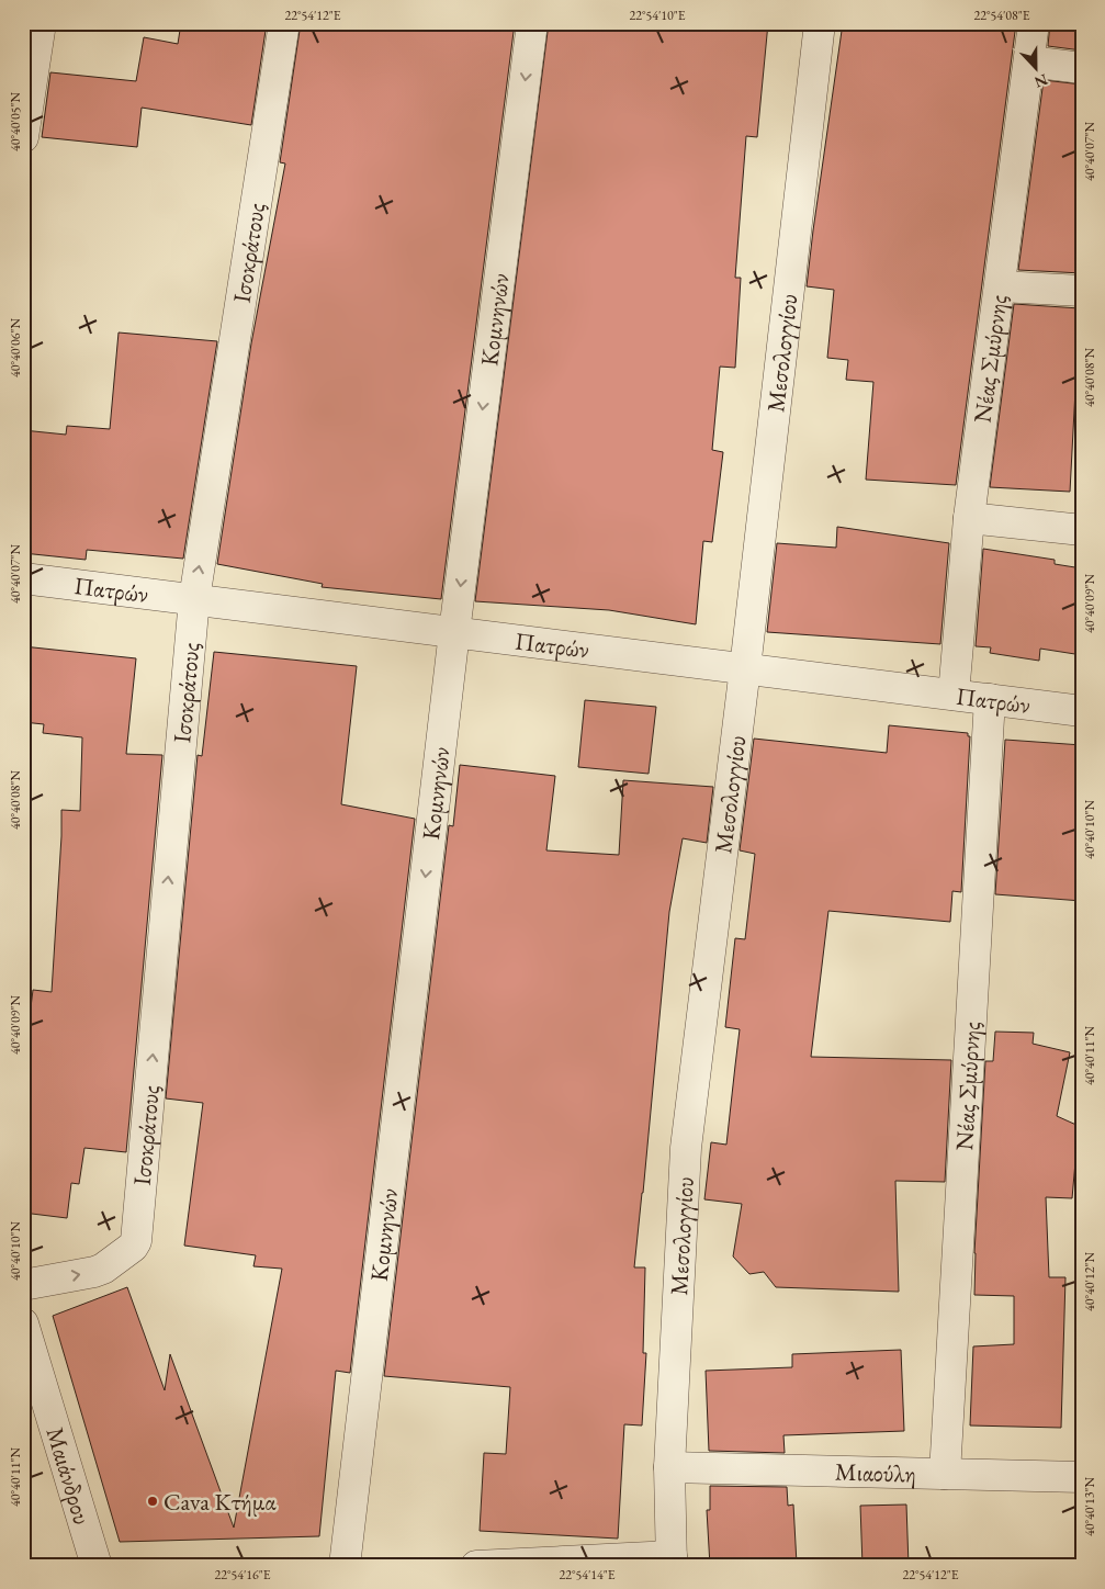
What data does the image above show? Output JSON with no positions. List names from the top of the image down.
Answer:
{
  "streets": {
    "street": [
      "Ισοκράτους",
      "Κομνηνών",
      "Μεσολογγίου",
      "Νέας Σμύρνης",
      "Πατρών",
      "Μιαούλη",
      "Μαιάνδρου"
    ]
  },
  "crossings": [
    ["Ισοκράτους", "Πατρών"],
    ["Κομνηνών", "Πατρών"],
    ["Μεσολογγίου", "Πατρών"],
    ["Μεσολογγίου", "Μιαούλη"],
    ["Νέας Σμύρνης", "Πατρών"],
    ["Νέας Σμύρνης", "Μιαούλη"]
  ],
  "one_way": ["Ισοκράτους", "Κομνηνών"],
  "places": ["Cava Κτήμα"],
  "north": "bottom",
  "coordinates": [
    "22°54'12\"E",
    "22°54'10\"E",
    "22°54'08\"E",
    "40°40'05\"N",
    "40°40'07\"N",
    "40°40'06\"N",
    "40°40'08\"N",
    "40°40'09\"N",
    "40°40'10\"N",
    "40°40'11\"N",
    "40°40'12\"N",
    "40°40'13\"N",
    "22°54'16\"E",
    "22°54'14\"E"
  ]
}
